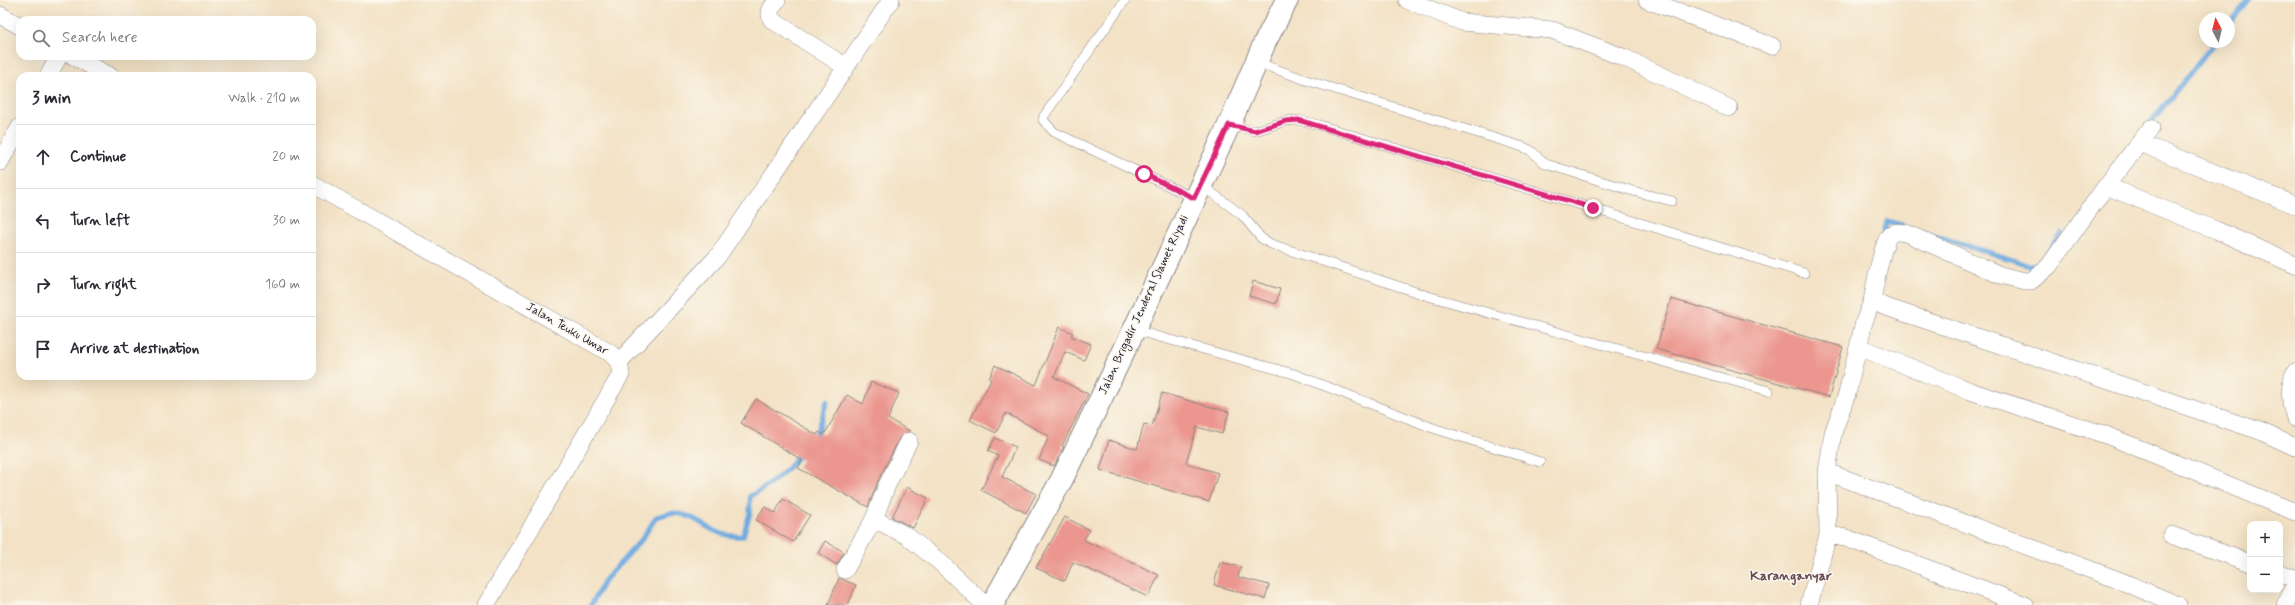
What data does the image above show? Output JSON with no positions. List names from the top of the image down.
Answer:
{
  "streets": {
    "main road": ["Jalan Brigadir Jenderal Slamet Riyadi"],
    "street": ["Jalan Teuku Umar"]
  },
  "districts": ["Karanganyar"],
  "north": "top",
  "page": {
    "search": "Search here",
    "heading": ["3 min", "Walk · 210 m"],
    "list": [
      ["Continue", "20 m"],
      ["Turn left", "30 m"],
      ["Turn right", "160 m"],
      "Arrive at destination"
    ],
    "map_buttons": ["+", "−"]
  }
}
